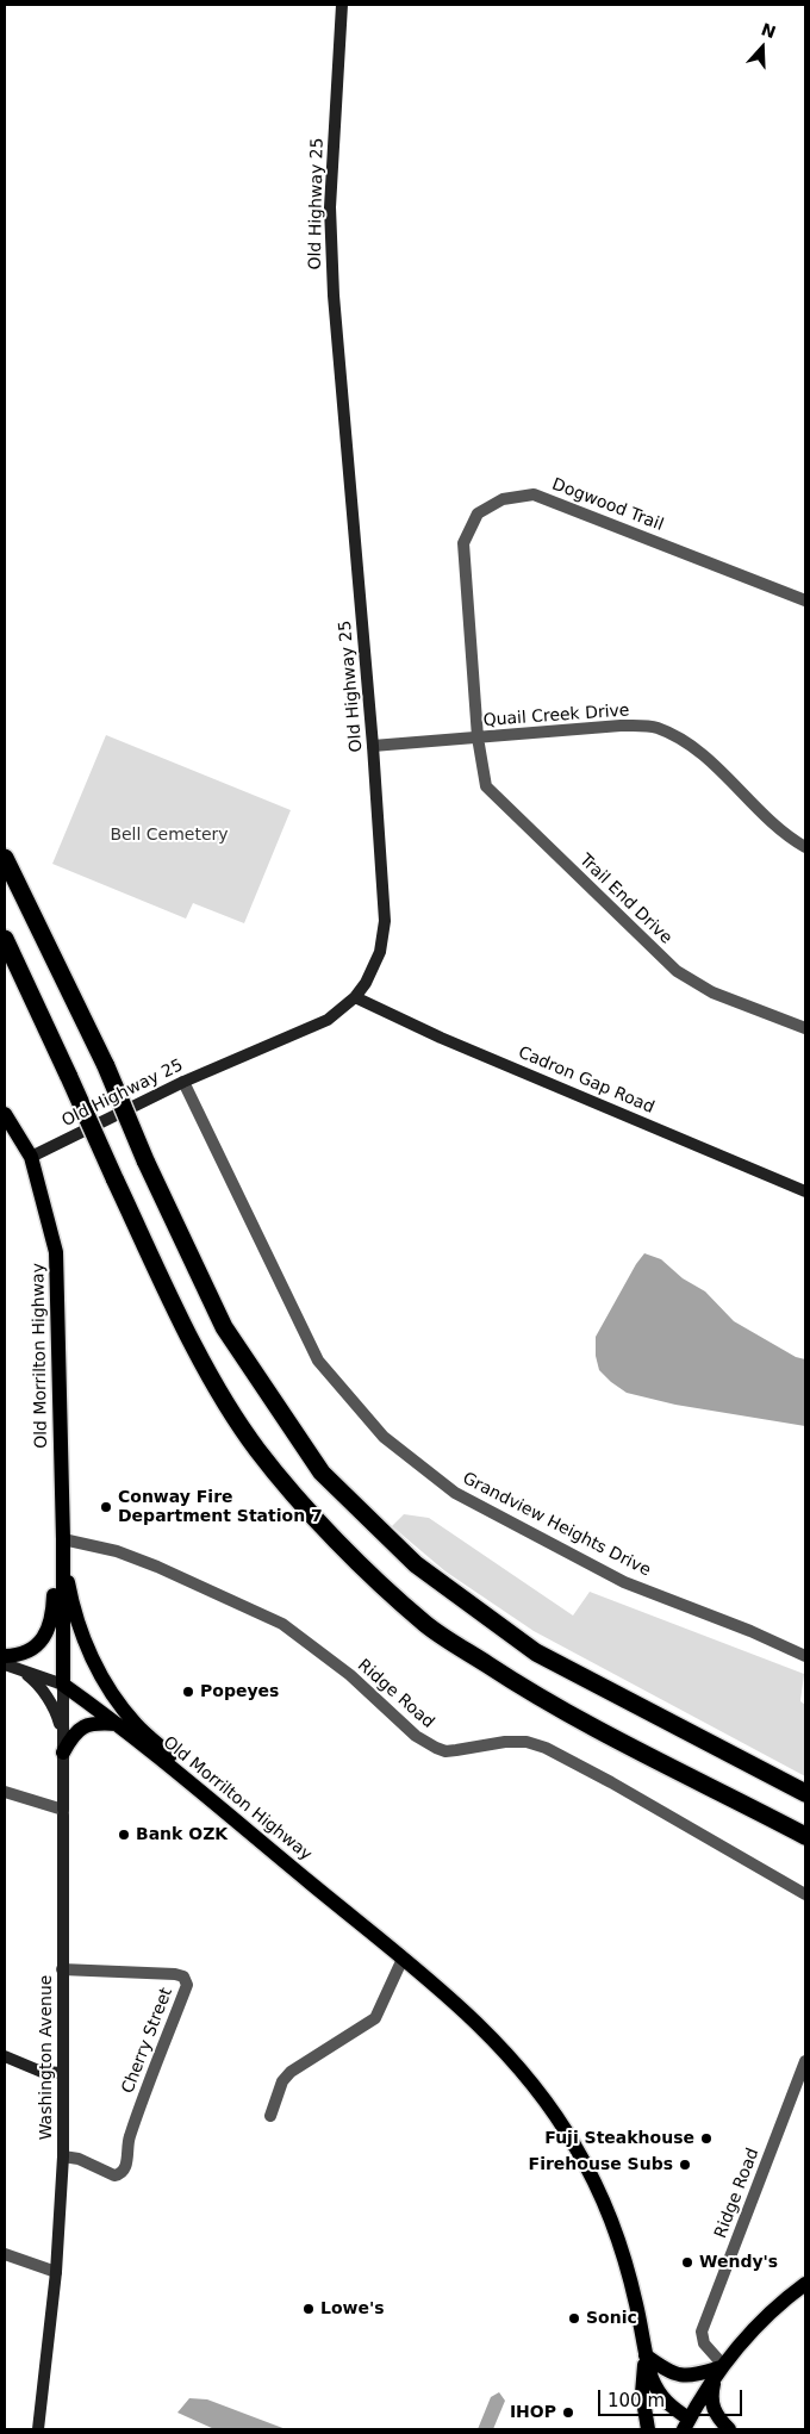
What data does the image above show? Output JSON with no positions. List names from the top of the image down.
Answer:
{
  "streets": {
    "main road": ["Old Morrilton Highway"],
    "street": [
      "Old Highway 25",
      "Dogwood Trail",
      "Quail Creek Drive",
      "Trail End Drive",
      "Cadron Gap Road",
      "Grandview Heights Drive",
      "Ridge Road",
      "Cherry Street",
      "Washington Avenue"
    ]
  },
  "crossings": [
    ["Old Highway 25", "Quail Creek Drive"],
    ["Old Highway 25", "Cadron Gap Road"],
    ["Old Highway 25", "Old Morrilton Highway"],
    ["Old Highway 25", "Grandview Heights Drive"],
    ["Dogwood Trail", "Quail Creek Drive"],
    ["Dogwood Trail", "Trail End Drive"],
    ["Quail Creek Drive", "Trail End Drive"],
    ["Old Morrilton Highway", "Ridge Road"],
    ["Old Morrilton Highway", "Washington Avenue"],
    ["Cherry Street", "Washington Avenue"]
  ],
  "parks": ["Bell Cemetery"],
  "places": [
    "Conway Fire Department Station 7",
    "Popeyes",
    "Bank OZK",
    "Fuji Steakhouse",
    "Firehouse Subs",
    "Wendy's",
    "Lowe's",
    "Sonic",
    "IHOP"
  ],
  "scale_bar": "100 m",
  "north": "top"
}
